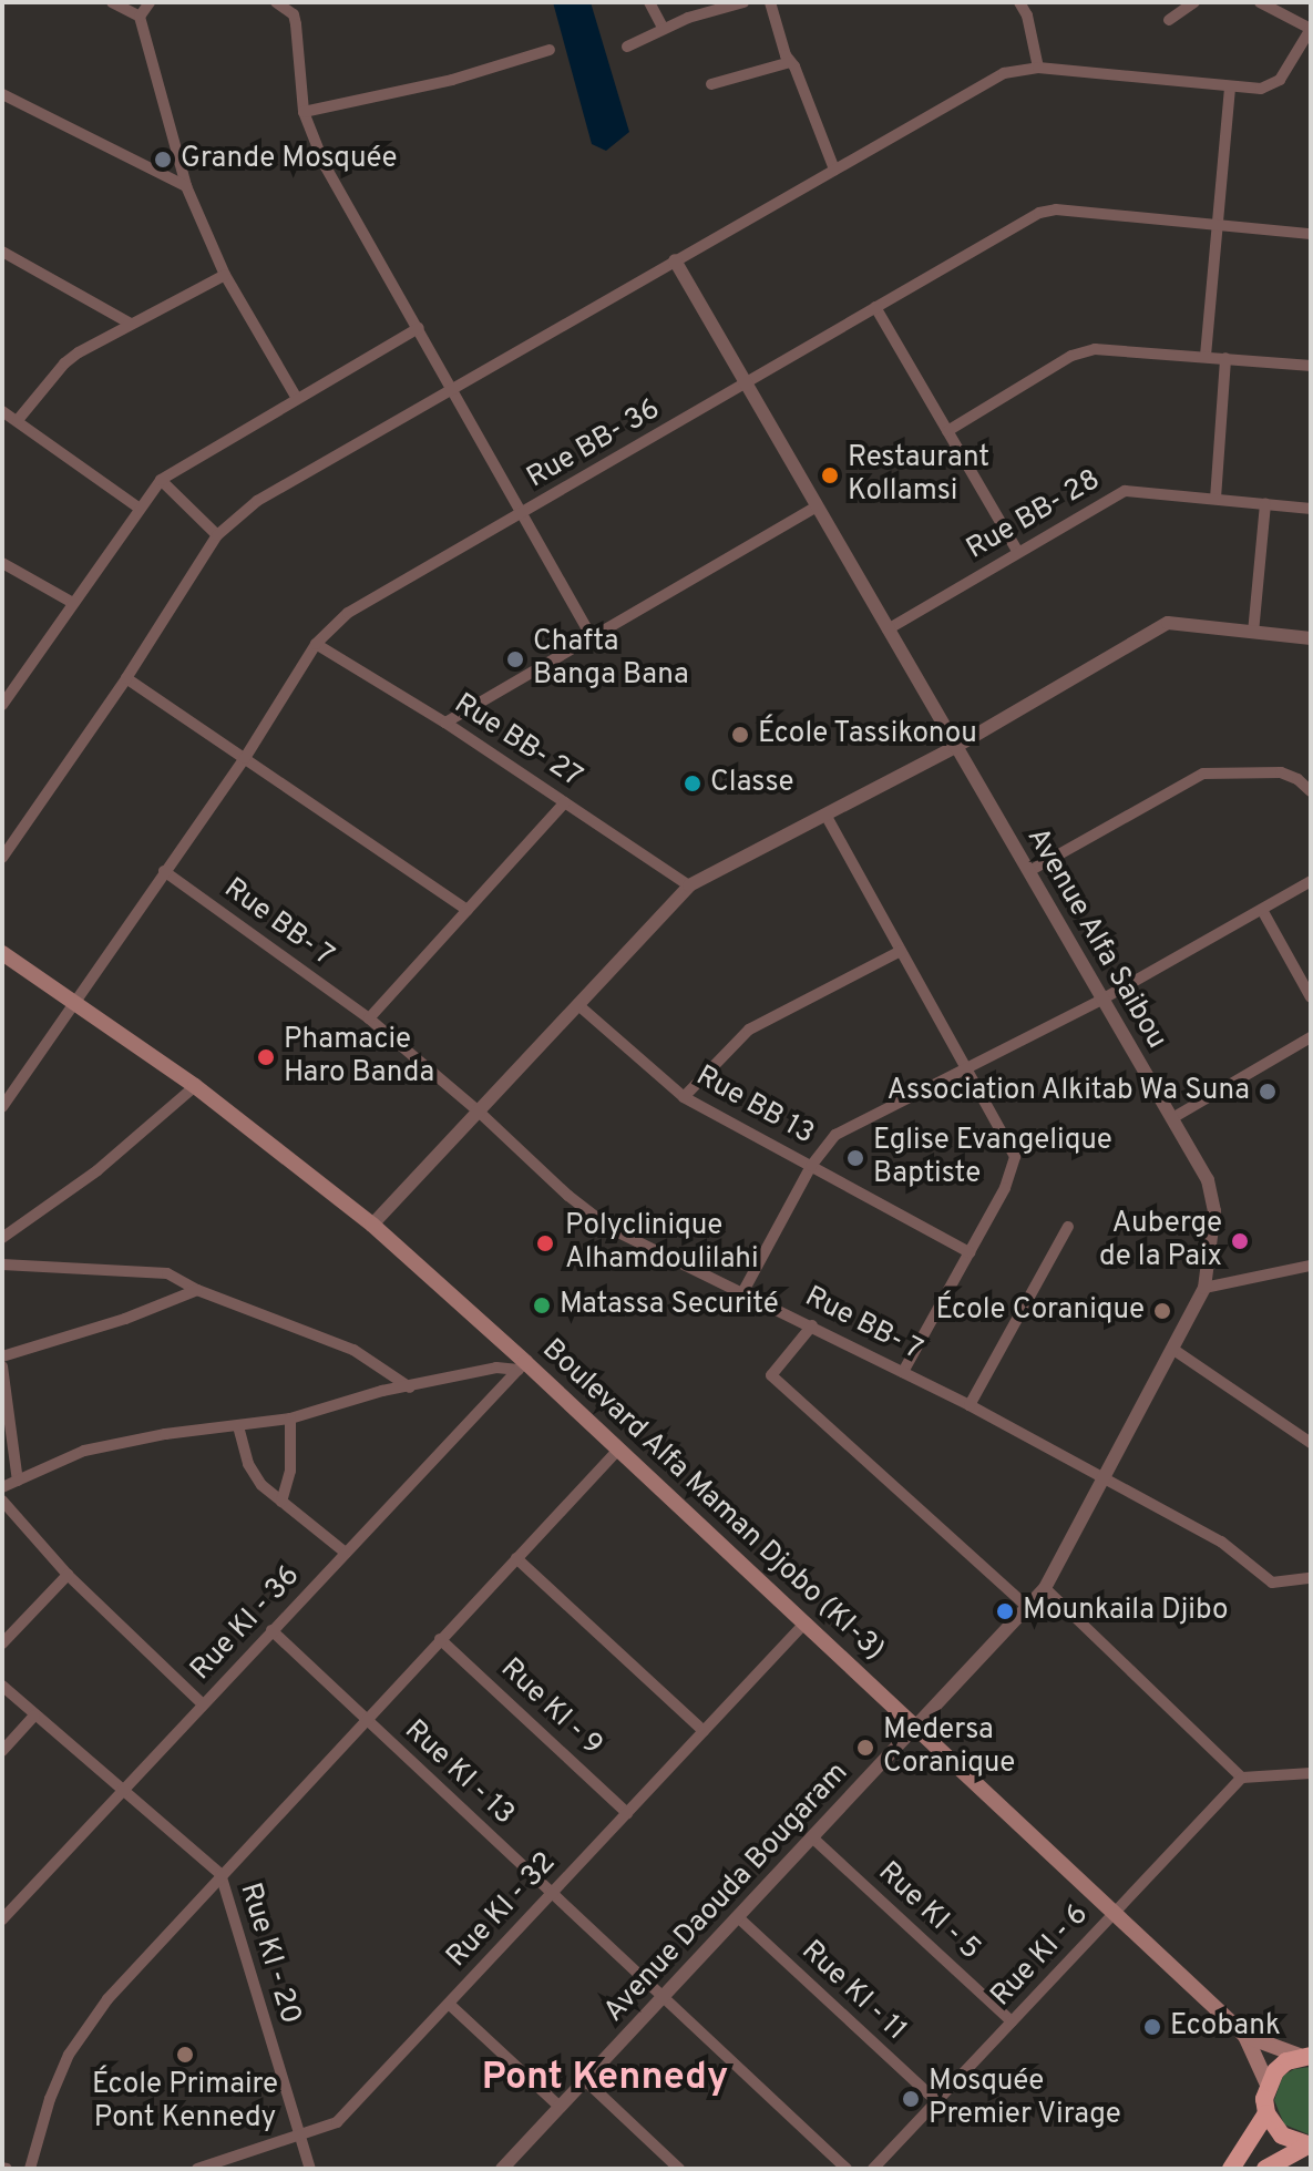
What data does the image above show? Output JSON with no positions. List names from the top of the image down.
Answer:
{
  "streets": {
    "main road": ["Boulevard Alfa Maman Djobo (KI-3)"],
    "street": [
      "Rue BB- 36",
      "Rue BB- 28",
      "Rue BB- 27",
      "Rue BB- 7",
      "Avenue Alfa Saibou",
      "Rue BB 13",
      "Rue KI - 36",
      "Rue KI - 9",
      "Rue KI - 13",
      "Avenue Daouda Bougaram",
      "Rue KI - 32",
      "Rue KI - 5",
      "Rue KI - 20",
      "Rue KI - 6",
      "Rue KI - 11"
    ]
  },
  "crossings": [
    ["Rue BB- 36", "Rue BB- 27"],
    ["Rue BB- 36", "Rue BB- 7"],
    ["Rue BB- 36", "Avenue Alfa Saibou"],
    ["Rue BB- 36", "Boulevard Alfa Maman Djobo (KI-3)"],
    ["Rue BB- 28", "Avenue Alfa Saibou"],
    ["Rue BB- 7", "Avenue Alfa Saibou"],
    ["Avenue Alfa Saibou", "Boulevard Alfa Maman Djobo (KI-3)"],
    ["Avenue Alfa Saibou", "Avenue Daouda Bougaram"],
    ["Boulevard Alfa Maman Djobo (KI-3)", "Rue KI - 36"],
    ["Boulevard Alfa Maman Djobo (KI-3)", "Avenue Daouda Bougaram"],
    ["Boulevard Alfa Maman Djobo (KI-3)", "Rue KI - 32"],
    ["Boulevard Alfa Maman Djobo (KI-3)", "Rue KI - 6"],
    ["Rue KI - 36", "Rue KI - 13"],
    ["Rue KI - 36", "Rue KI - 20"],
    ["Rue KI - 9", "Rue KI - 32"],
    ["Rue KI - 13", "Avenue Daouda Bougaram"],
    ["Rue KI - 13", "Rue KI - 32"],
    ["Avenue Daouda Bougaram", "Rue KI - 5"],
    ["Avenue Daouda Bougaram", "Rue KI - 11"],
    ["Rue KI - 32", "Rue KI - 20"],
    ["Rue KI - 5", "Rue KI - 6"],
    ["Rue KI - 6", "Rue KI - 11"]
  ],
  "districts": ["Pont Kennedy"],
  "places": [
    "Grande Mosquée",
    "Restaurant Kollamsi",
    "Chafta Banga Bana",
    "École Tassikonou",
    "Classe",
    "Phamacie Haro Banda",
    "Association Alkitab Wa Suna",
    "Eglise Evangelique Baptiste",
    "Auberge de la Paix",
    "Polyclinique Alhamdoulilahi",
    "Matassa Securité",
    "École Coranique",
    "Mounkaila Djibo",
    "Medersa Coranique",
    "Ecobank",
    "École Primaire Pont Kennedy",
    "Mosquée Premier Virage"
  ]
}
